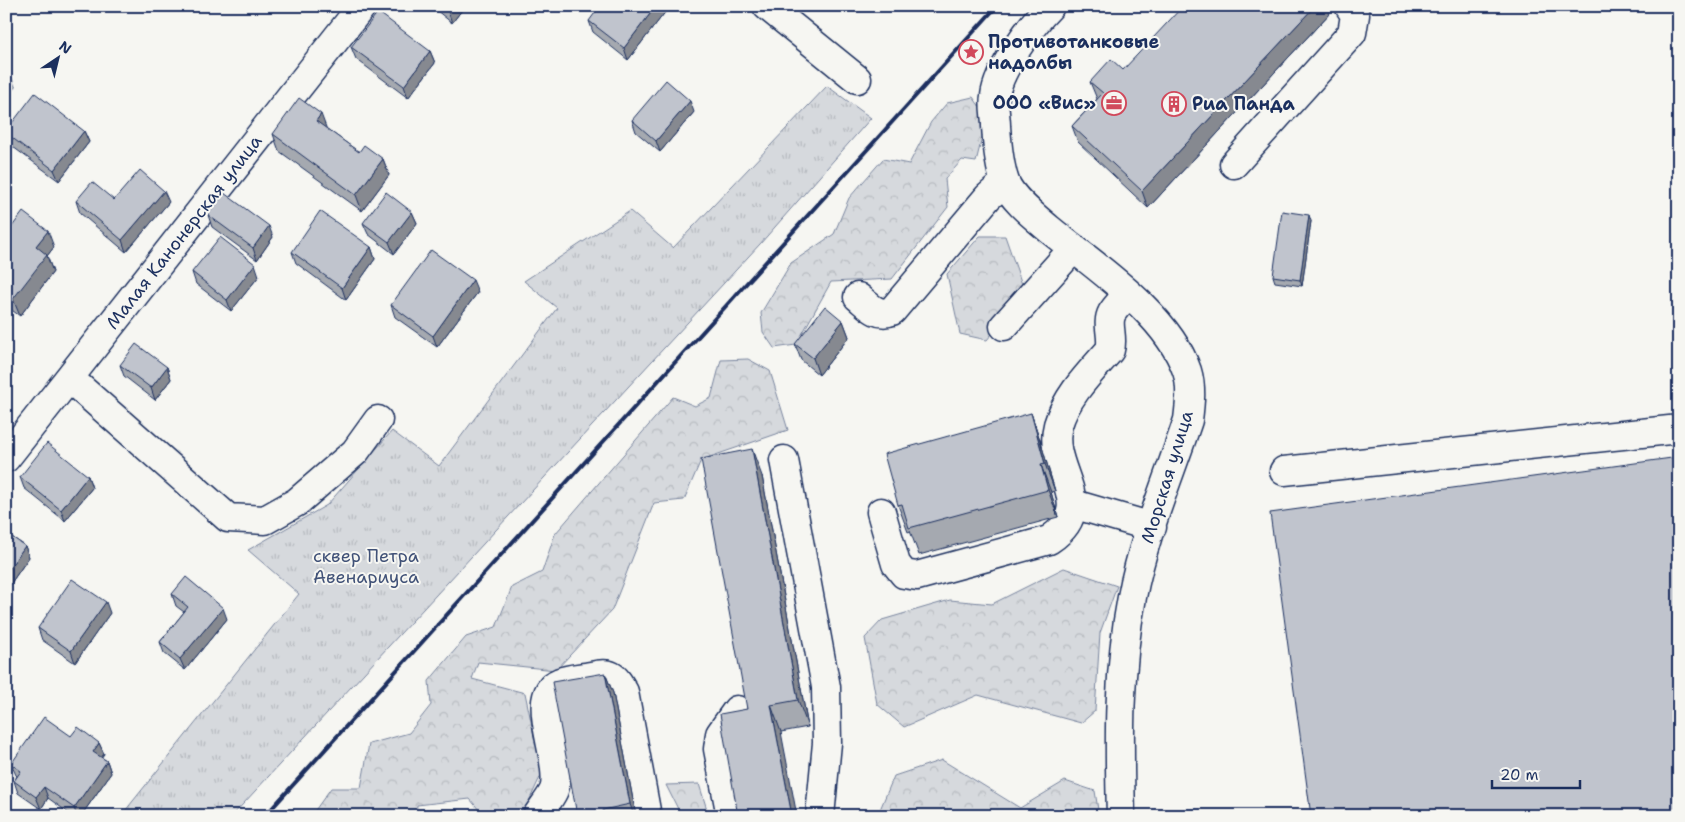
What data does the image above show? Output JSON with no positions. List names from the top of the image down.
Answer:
{
  "streets": {
    "street": ["Малая Канонерская улица", "Морская улица"]
  },
  "parks": ["сквер Петра Авенариуса"],
  "places": {
    "place": ["Противотанковые надолбы"],
    "office": ["ООО «Вис»"],
    "building": ["Риа Панда"]
  },
  "scale_bar": "20 m",
  "north": "top right"
}
